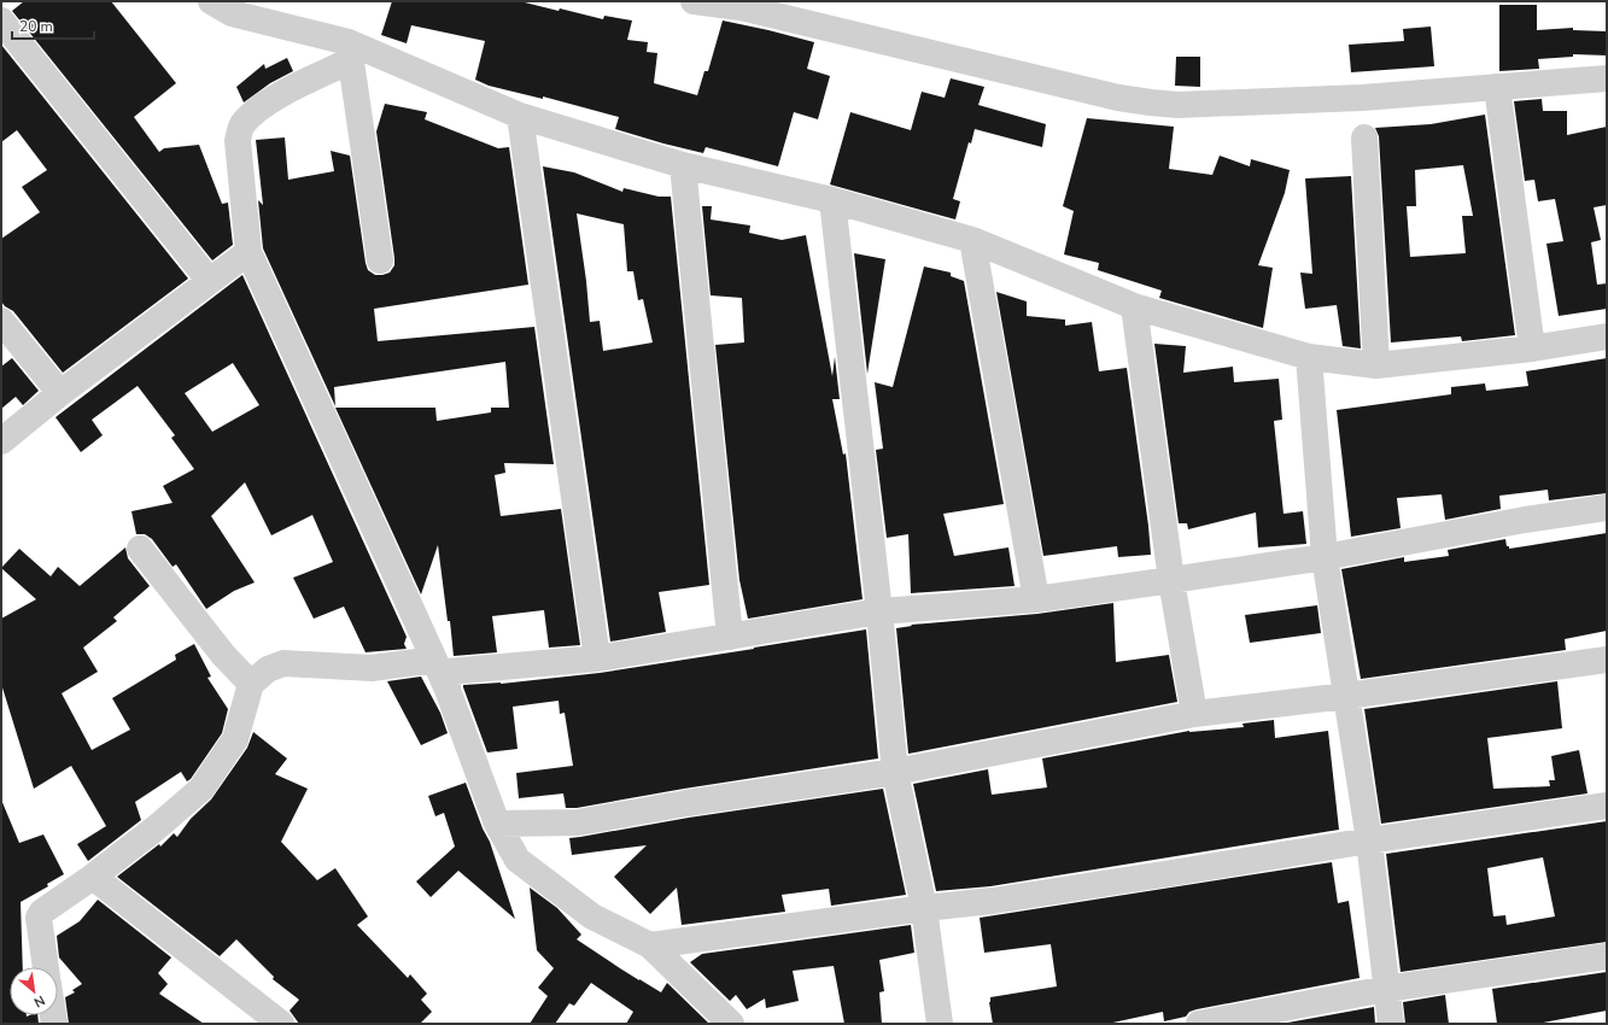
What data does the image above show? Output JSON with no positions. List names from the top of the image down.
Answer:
{
  "scale_bar": "20 m",
  "north": "bottom right"
}
